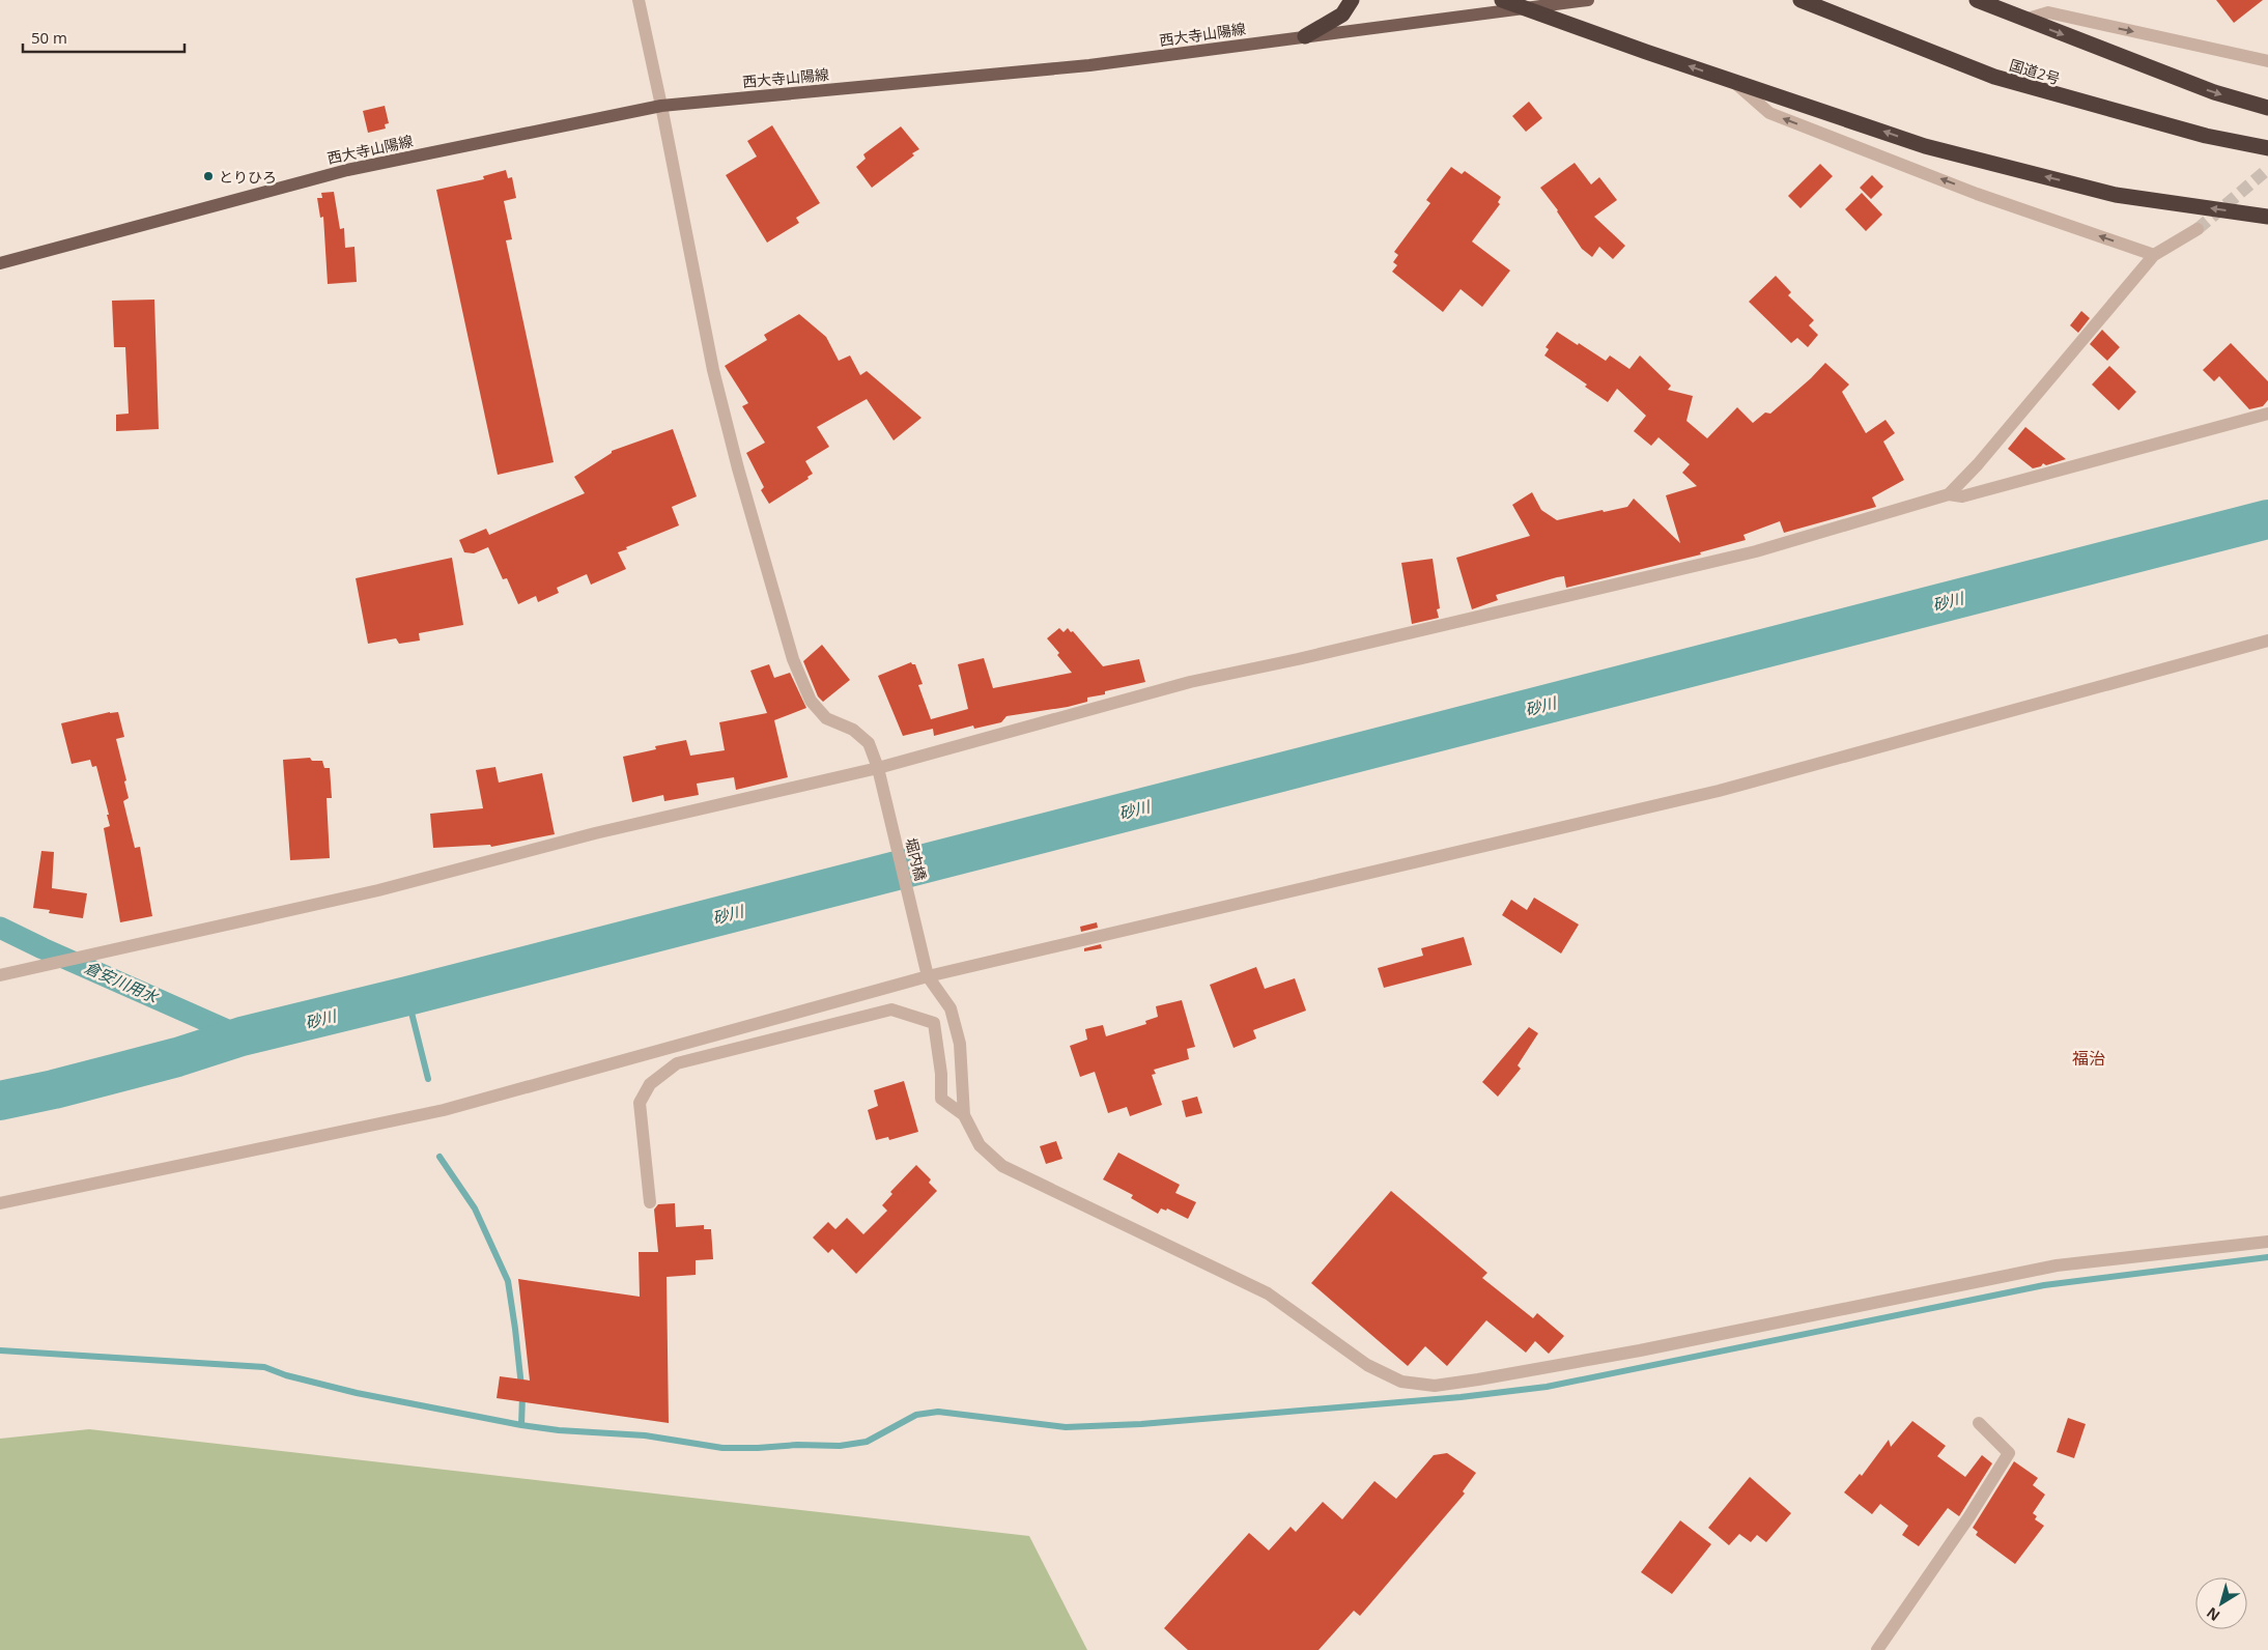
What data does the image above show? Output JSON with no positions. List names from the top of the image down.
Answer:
{
  "streets": {
    "highway": ["国道2号"],
    "main road": ["西大寺山陽線"],
    "street": ["堀内橋"]
  },
  "crossings": [
    ["西大寺山陽線", "堀内橋"]
  ],
  "districts": ["福治"],
  "water": ["砂川", "倉安川用水"],
  "places": ["とりひろ"],
  "scale_bar": "50 m",
  "north": "bottom left"
}
